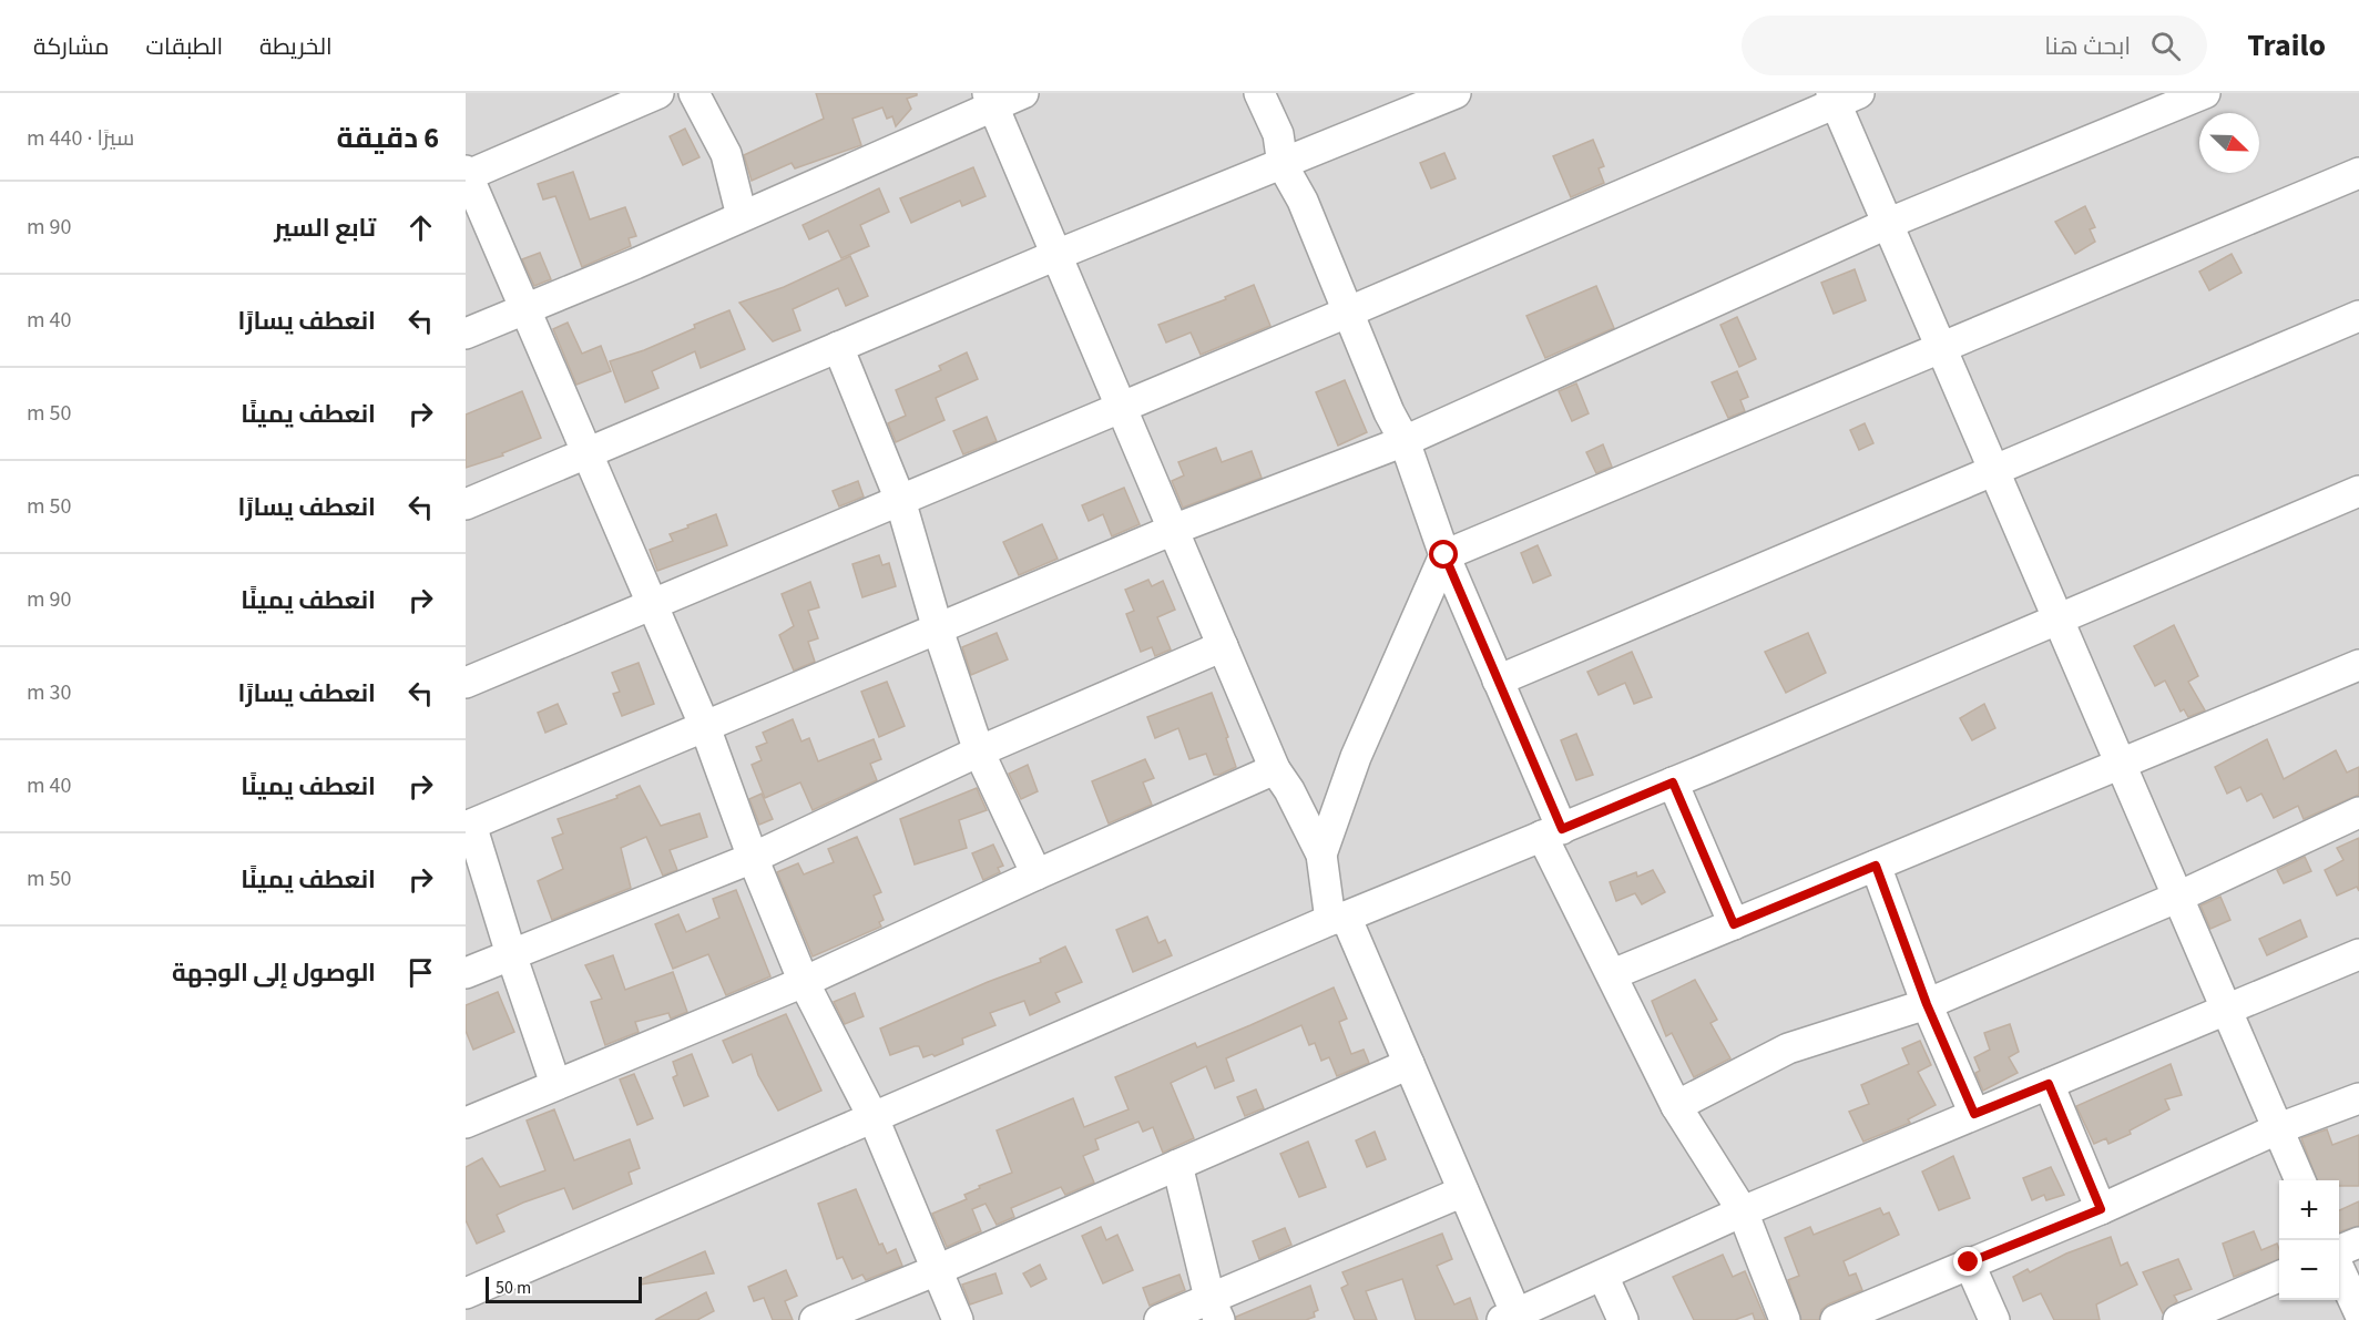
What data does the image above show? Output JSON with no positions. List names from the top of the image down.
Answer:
{
  "scale_bar": "50 m",
  "north": "bottom right",
  "page": {
    "header": "Trailo",
    "search": "ابحث هنا",
    "nav": ["الخريطة", "الطبقات", "مشاركة"],
    "heading": ["6 دقيقة", "سيرًا · 440 m"],
    "list": [
      ["تابع السير", "90 m"],
      ["انعطف يسارًا", "40 m"],
      ["انعطف يمينًا", "50 m"],
      ["انعطف يسارًا", "50 m"],
      ["انعطف يمينًا", "90 m"],
      ["انعطف يسارًا", "30 m"],
      ["انعطف يمينًا", "40 m"],
      ["انعطف يمينًا", "50 m"],
      "الوصول إلى الوجهة"
    ],
    "map_buttons": ["+", "−"],
    "scale": "50 m"
  }
}
